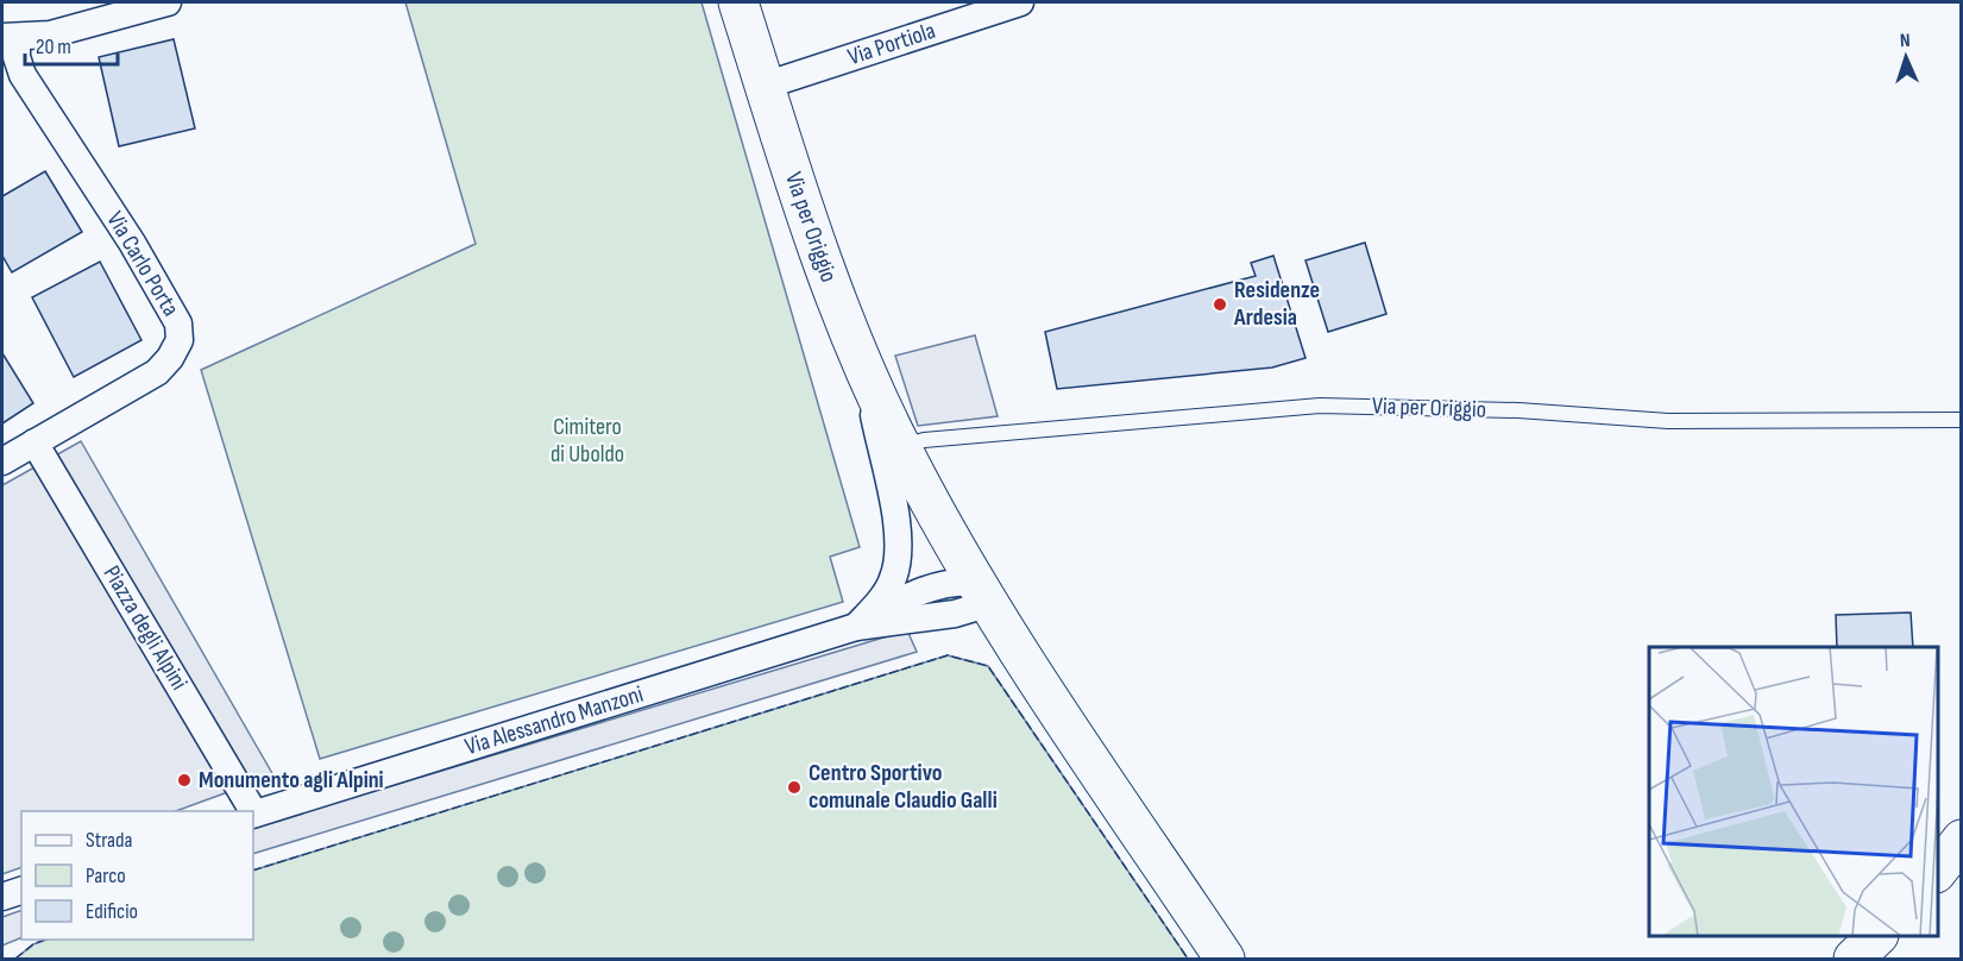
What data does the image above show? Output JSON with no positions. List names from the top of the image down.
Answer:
{
  "streets": {
    "main road": ["Via per Origgio"],
    "street": [
      "Via Portiola",
      "Via Carlo Porta",
      "Piazza degli Alpini",
      "Via Alessandro Manzoni"
    ]
  },
  "crossings": [
    ["Via Portiola", "Via per Origgio"],
    ["Via per Origgio", "Via Alessandro Manzoni"],
    ["Via Carlo Porta", "Piazza degli Alpini"]
  ],
  "parks": ["Cimitero di Uboldo"],
  "places": ["Residenze Ardesia", "Monumento agli Alpini", "Centro Sportivo comunale Claudio Galli"],
  "legend": ["Strada", "Parco", "Edificio"],
  "scale_bar": "20 m",
  "north": "top"
}
